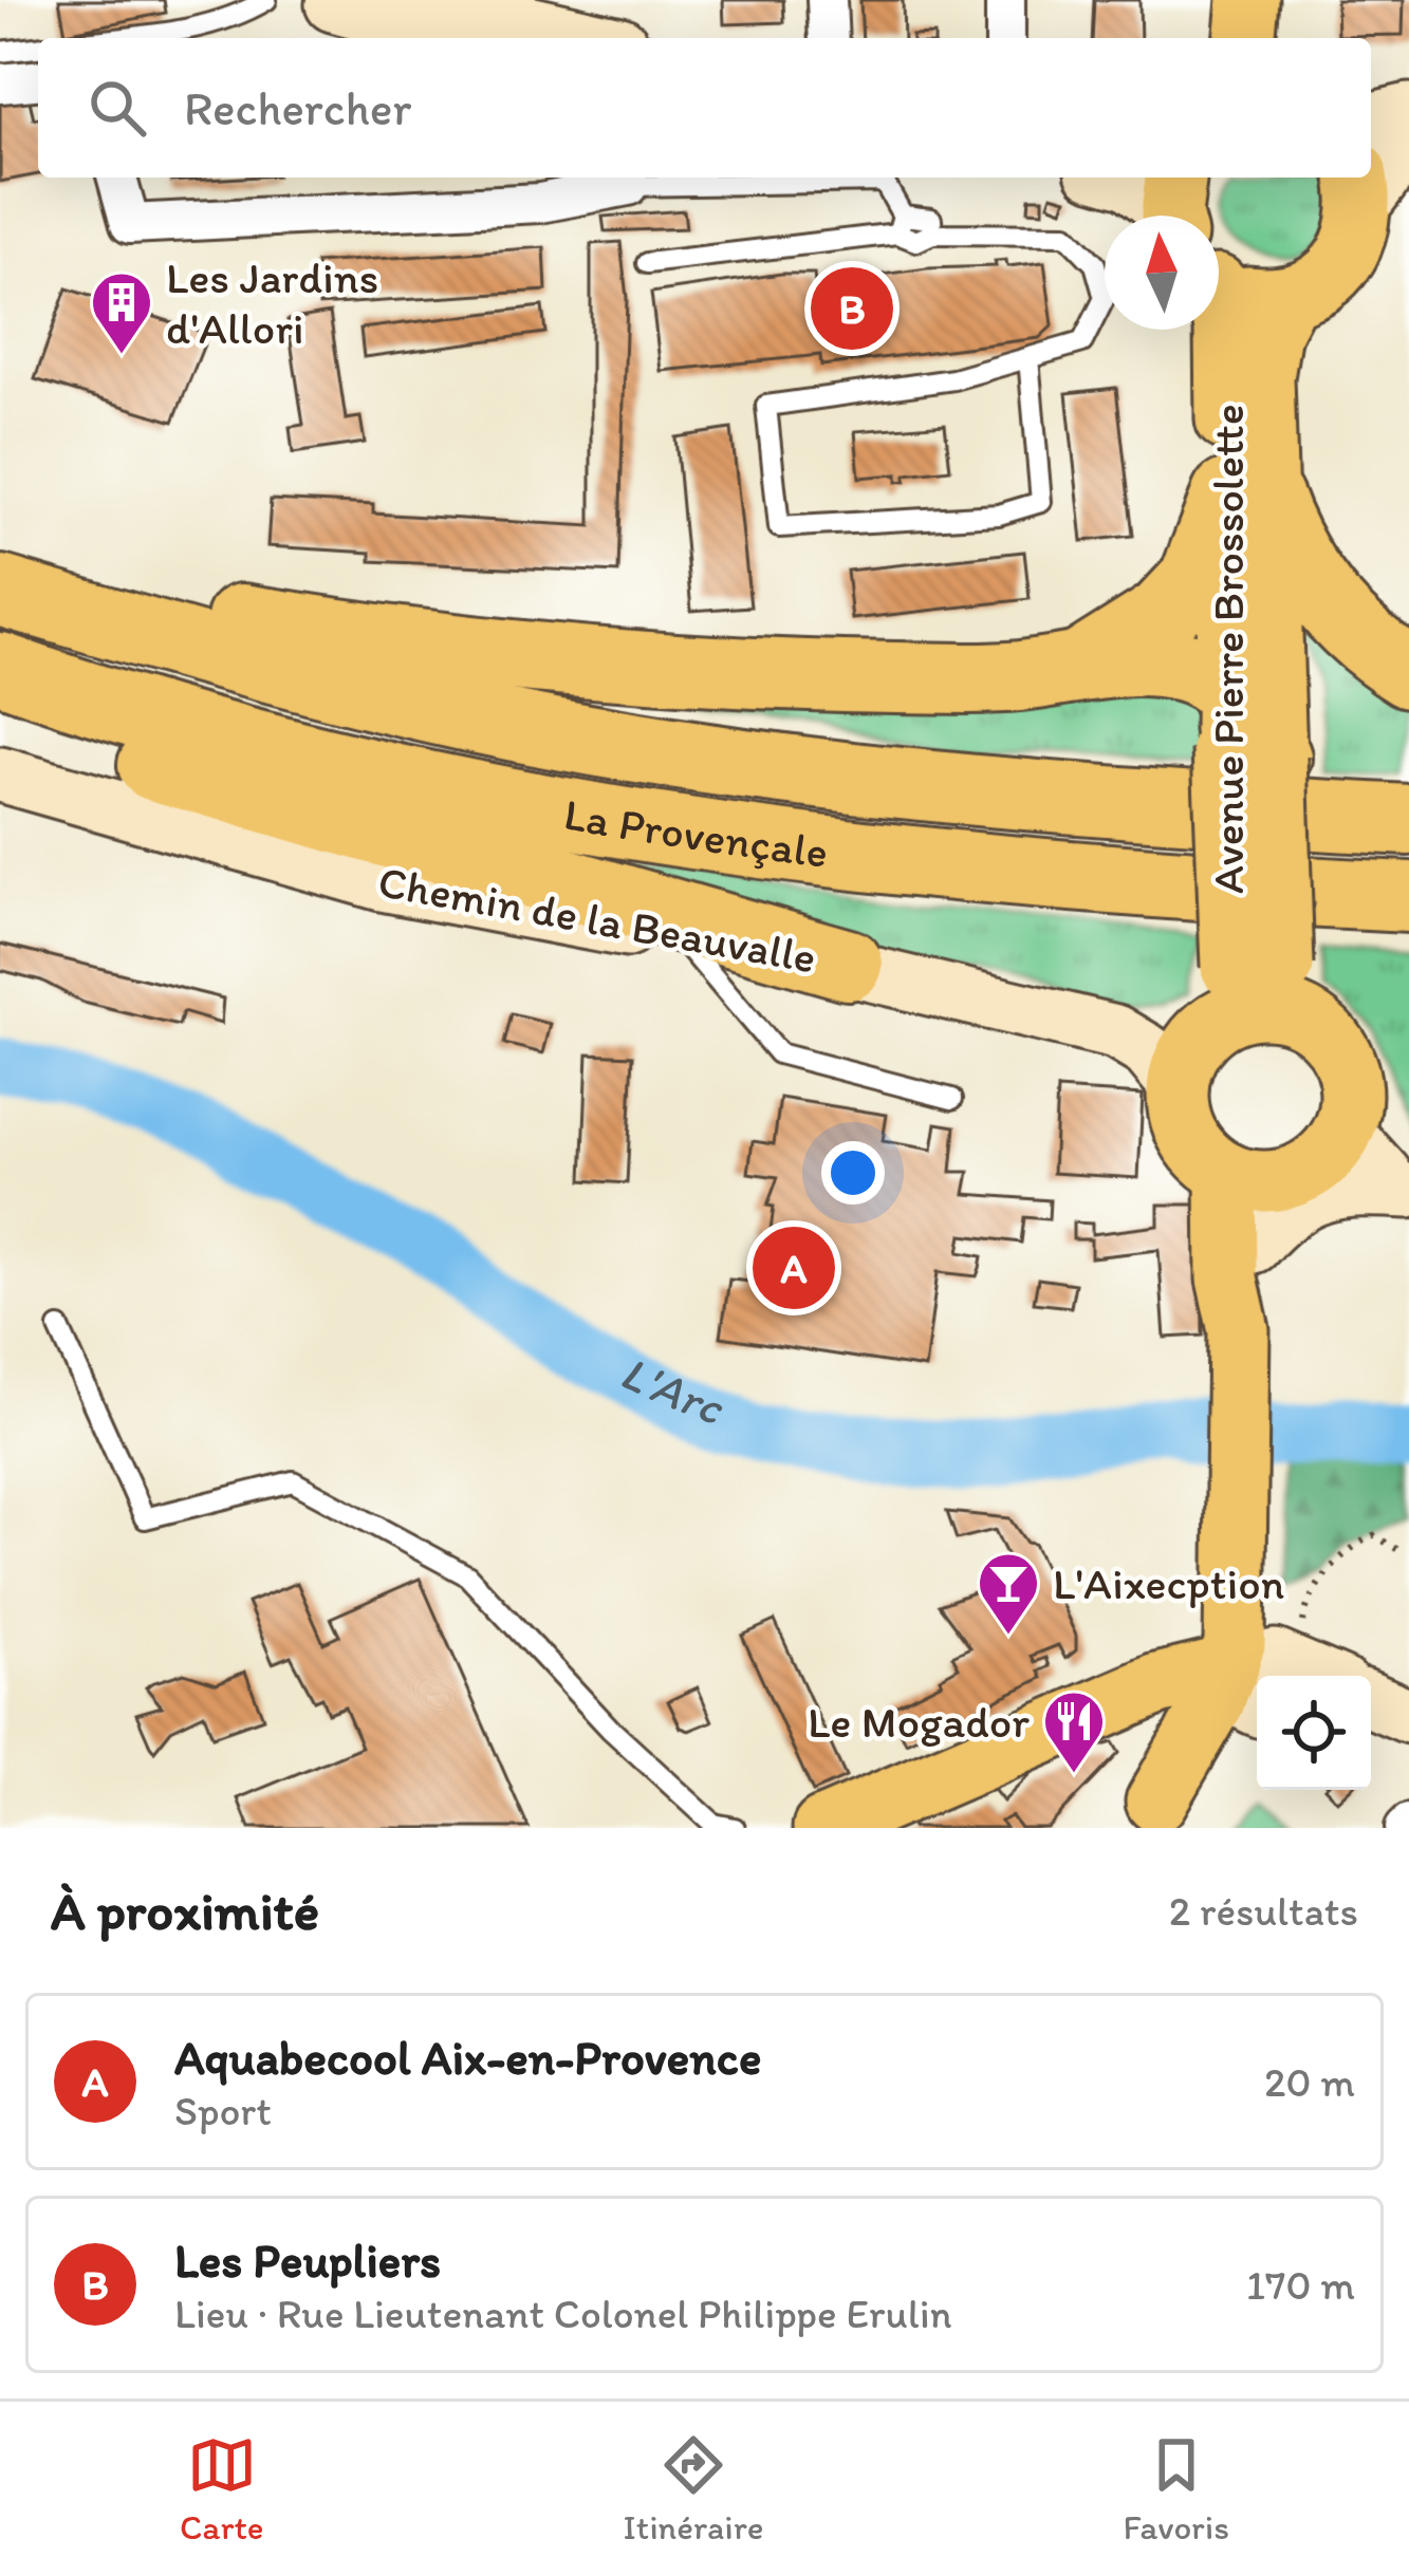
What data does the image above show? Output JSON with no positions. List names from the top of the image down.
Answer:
{
  "streets": {
    "highway": ["La Provençale"],
    "main road": ["Avenue Pierre Brossolette", "Chemin de la Beauvalle"]
  },
  "crossings": [
    ["Avenue Pierre Brossolette", "Chemin de la Beauvalle"]
  ],
  "water": ["L'Arc"],
  "places": {
    "building": ["Les Jardins d'Allori"],
    "bar": ["L'Aixecption"],
    "restaurant": ["Le Mogador"]
  },
  "north": "top",
  "page": {
    "search": "Rechercher",
    "pins": ["B", "A"],
    "heading": ["À proximité", "2 résultats"],
    "list": [
      {
        "mark": "A",
        "name": "Aquabecool Aix-en-Provence",
        "note": "Sport",
        "value": "20 m"
      },
      {
        "mark": "B",
        "name": "Les Peupliers",
        "note": "Lieu · Rue Lieutenant Colonel Philippe Erulin",
        "value": "170 m"
      }
    ],
    "nav": ["Carte", "Itinéraire", "Favoris"]
  }
}
